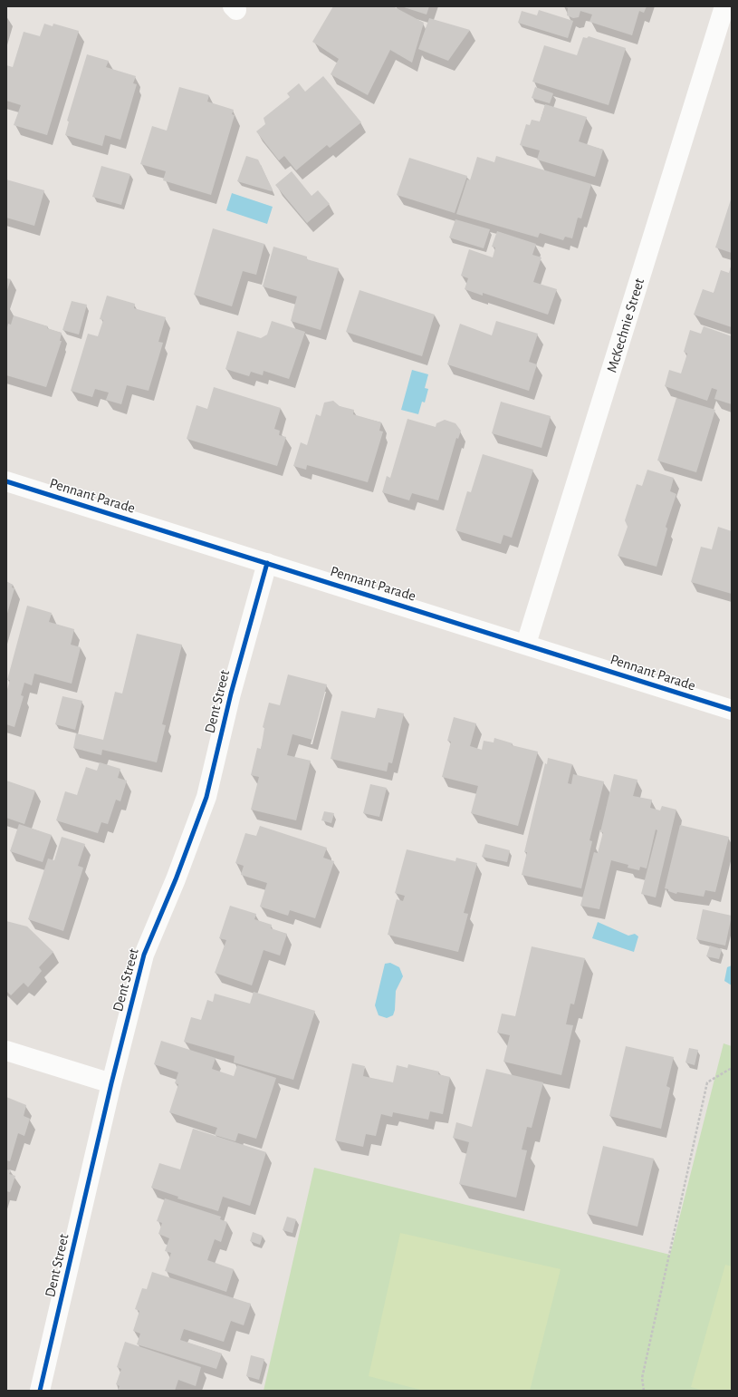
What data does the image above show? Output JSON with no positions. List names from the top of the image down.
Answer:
{
  "streets": {
    "street": ["McKechnie Street", "Pennant Parade", "Dent Street"]
  },
  "crossings": [
    ["McKechnie Street", "Pennant Parade"],
    ["Pennant Parade", "Dent Street"]
  ]
}
